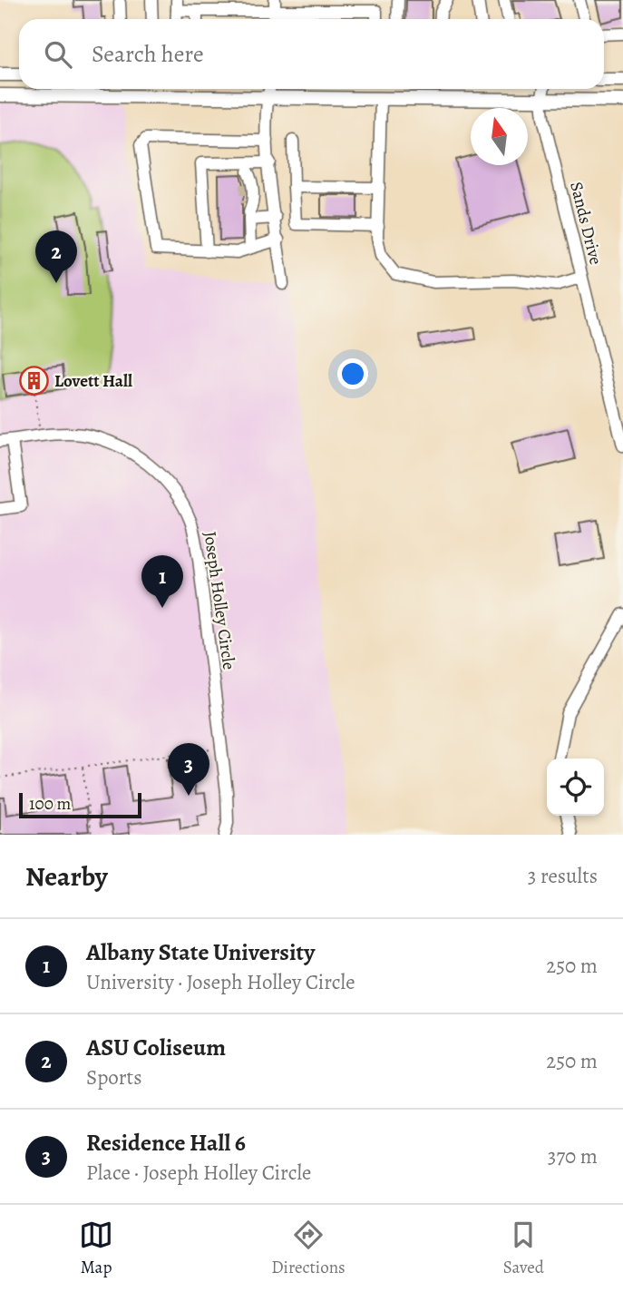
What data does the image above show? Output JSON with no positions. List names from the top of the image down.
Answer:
{
  "streets": {
    "street": ["Sands Drive", "Joseph Holley Circle"]
  },
  "places": {
    "building": ["Lovett Hall"]
  },
  "scale_bar": "100 m",
  "north": "top",
  "page": {
    "search": "Search here",
    "pins": ["2", "1", "3"],
    "scale": "100 m",
    "heading": ["Nearby", "3 results"],
    "list": [
      {
        "mark": "1",
        "name": "Albany State University",
        "note": "University · Joseph Holley Circle",
        "value": "250 m"
      },
      {
        "mark": "2",
        "name": "ASU Coliseum",
        "note": "Sports",
        "value": "250 m"
      },
      {
        "mark": "3",
        "name": "Residence Hall 6",
        "note": "Place · Joseph Holley Circle",
        "value": "370 m"
      }
    ],
    "nav": ["Map", "Directions", "Saved"]
  }
}
